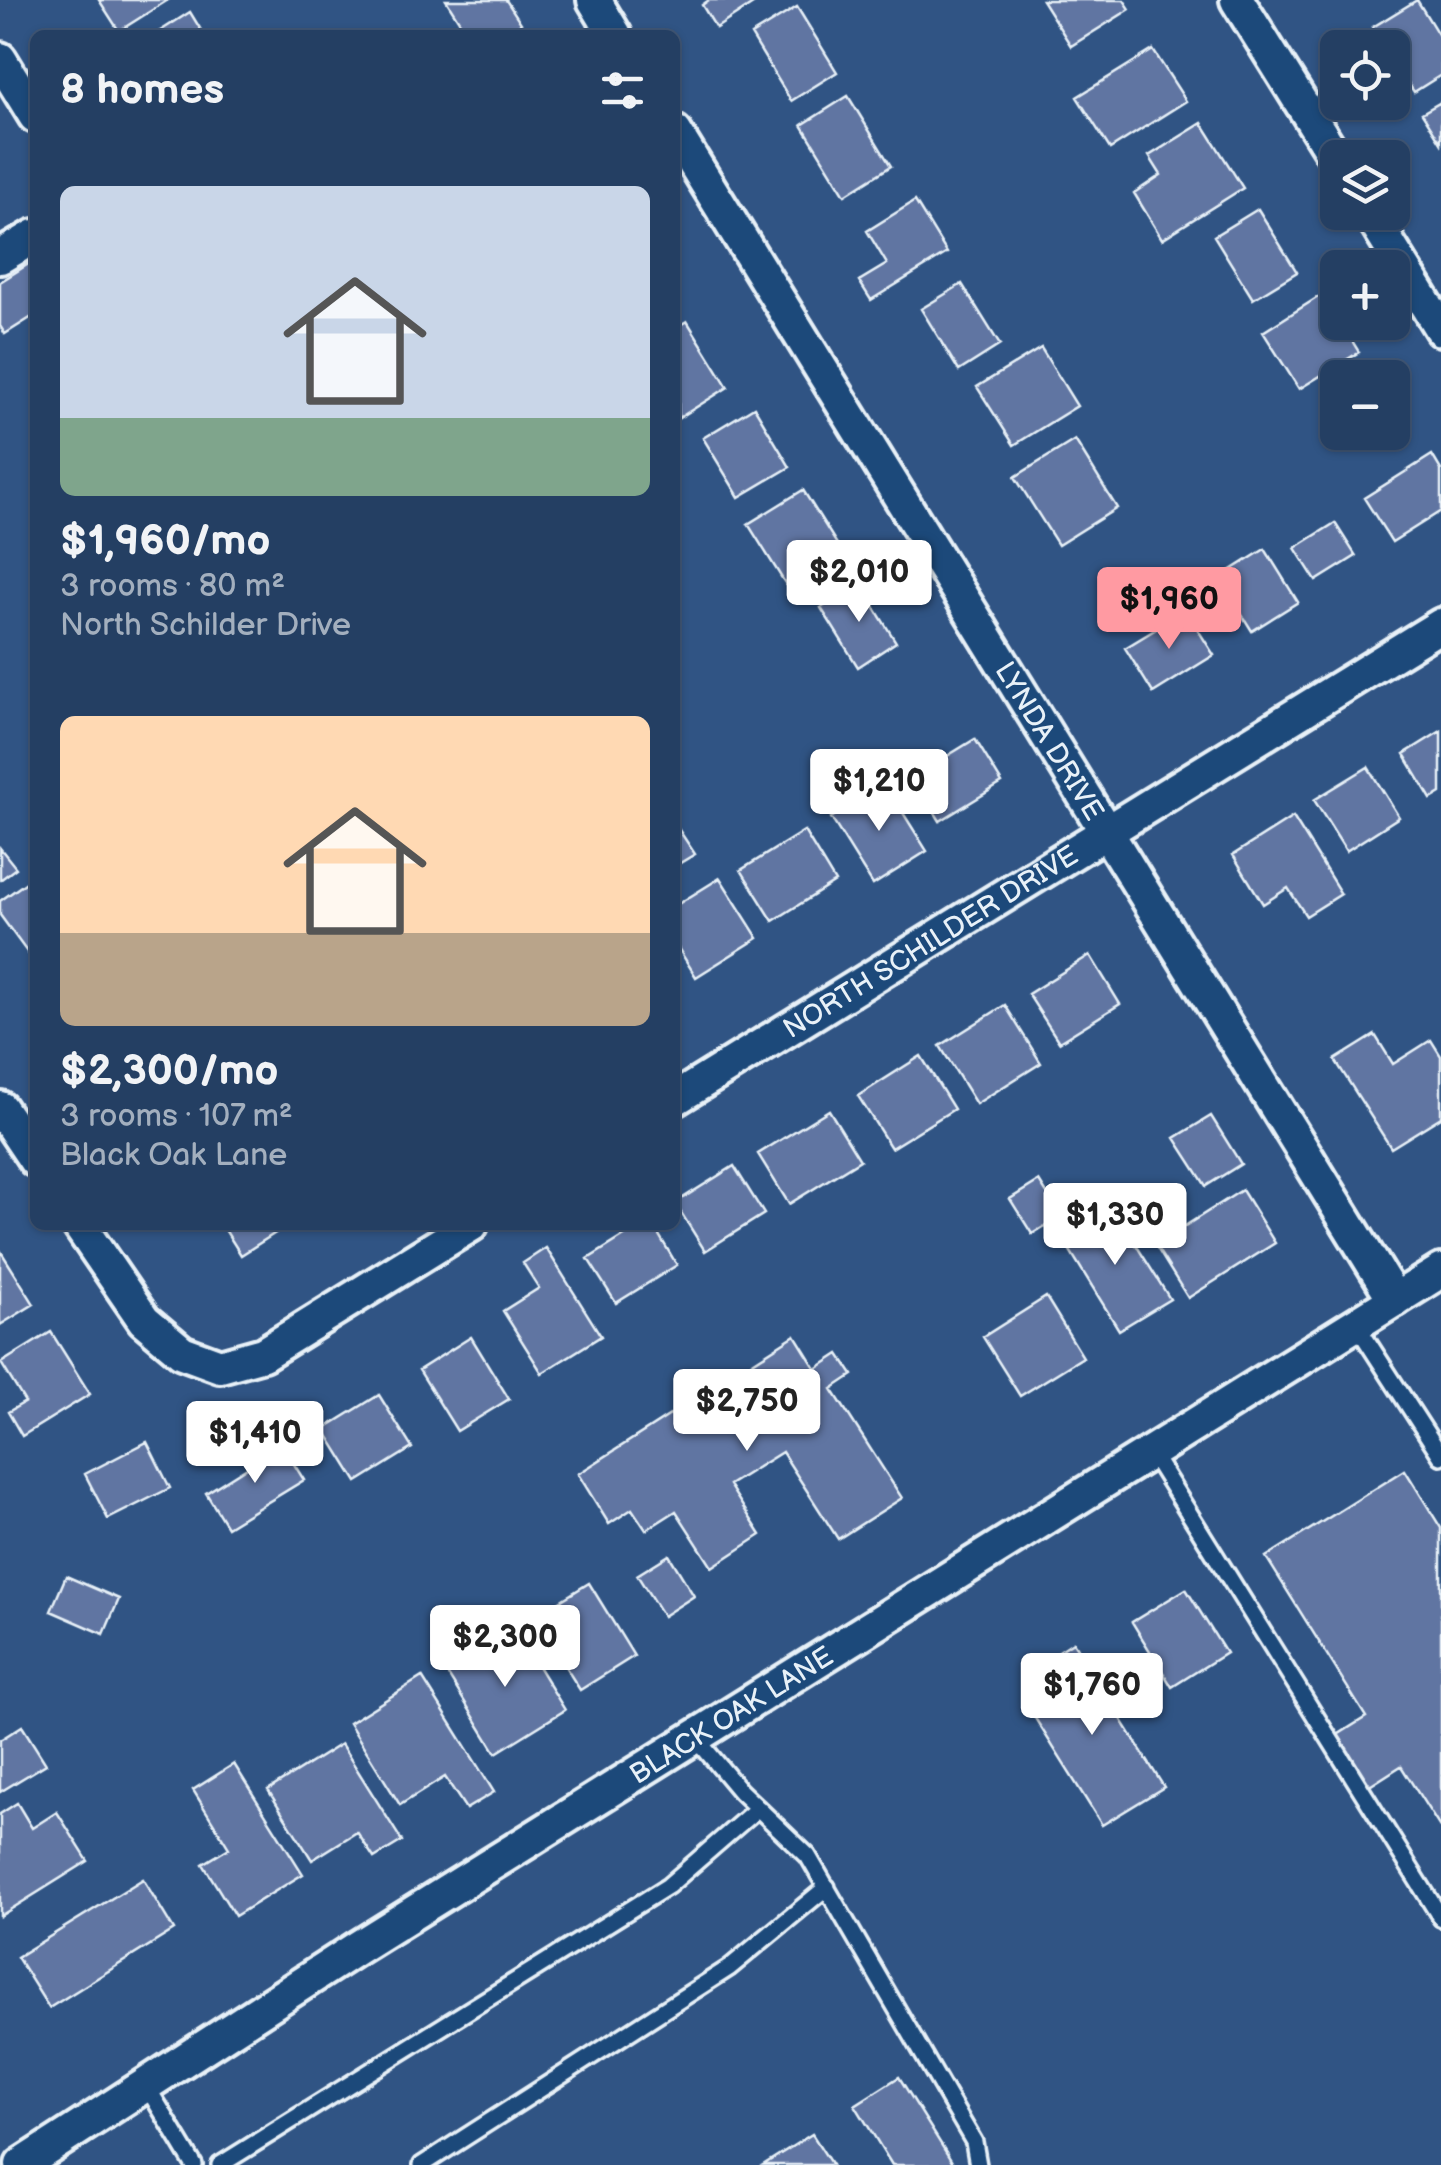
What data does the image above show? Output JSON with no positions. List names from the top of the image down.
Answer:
{
  "streets": {
    "street": ["LYNDA DRIVE", "NORTH SCHILDER DRIVE", "BLACK OAK LANE"]
  },
  "crossings": [
    ["LYNDA DRIVE", "NORTH SCHILDER DRIVE"],
    ["LYNDA DRIVE", "BLACK OAK LANE"]
  ],
  "page": {
    "map_buttons": ["+", "−"],
    "heading": "8 homes",
    "list": [
      {
        "name": "$1,960/mo",
        "note": "3 rooms · 80 m² · North Schilder Drive"
      },
      {
        "name": "$2,300/mo",
        "note": "3 rooms · 107 m² · Black Oak Lane"
      }
    ],
    "price": [
      "$2,010",
      "$1,960",
      "$1,210",
      "$1,330",
      "$2,750",
      "$1,410",
      "$2,300",
      "$1,760"
    ]
  }
}
